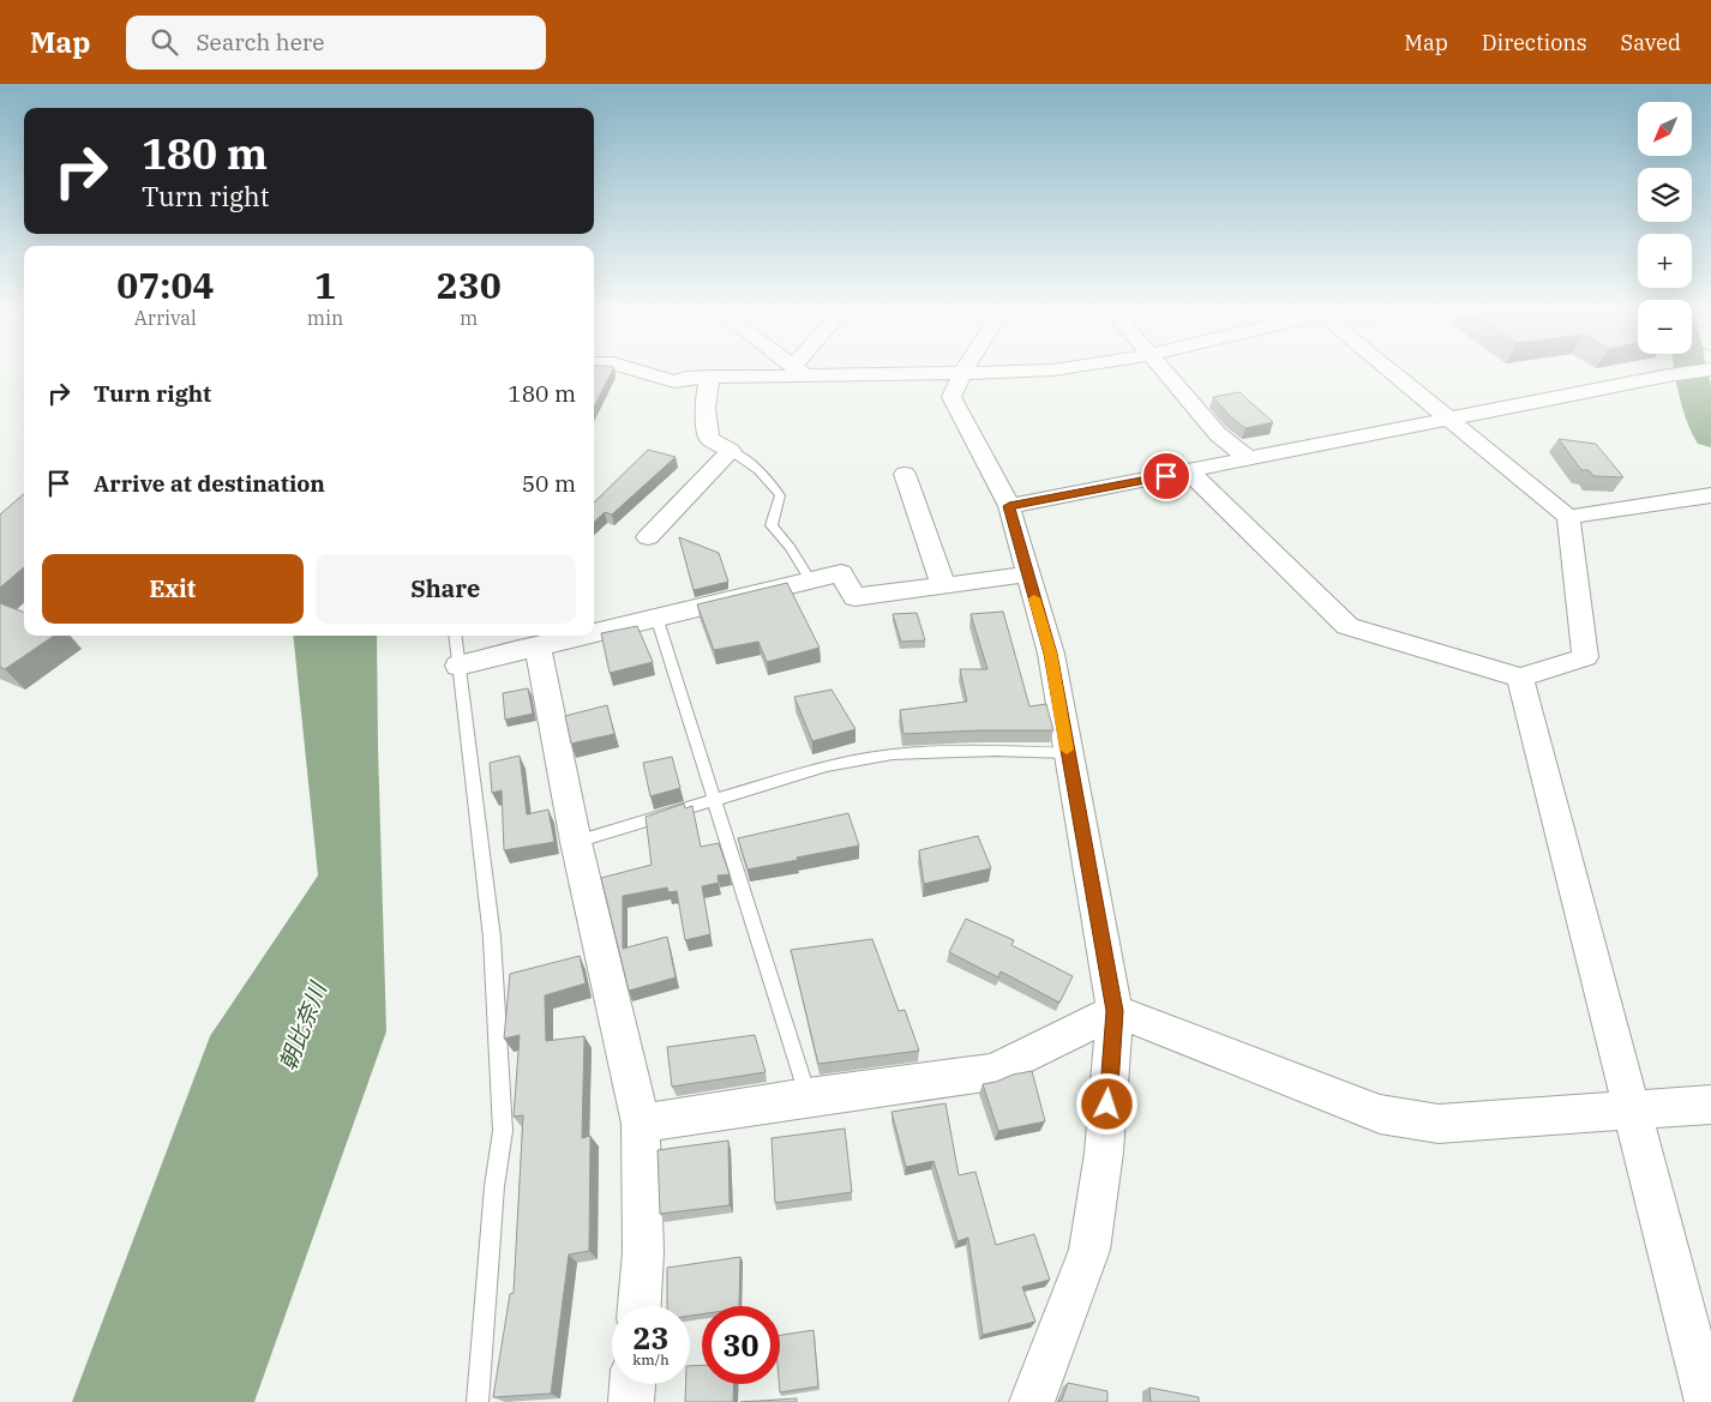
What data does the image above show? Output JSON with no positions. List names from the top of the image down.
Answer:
{
  "water": ["朝比奈川"],
  "north": "bottom left",
  "page": {
    "header": "Map",
    "search": "Search here",
    "nav": ["Map", "Directions", "Saved"],
    "map_buttons": ["+", "−"],
    "turn": ["180 m", "Turn right"],
    "eta": [
      "07:04",
      "Arrival",
      "1",
      "min",
      "230",
      "m"
    ],
    "list": [
      {
        "name": "Turn right",
        "value": "180 m"
      },
      {
        "name": "Arrive at destination",
        "value": "50 m"
      }
    ],
    "buttons": ["Exit", "Share"],
    "speed": "23 km/h",
    "limit": "30"
  }
}
